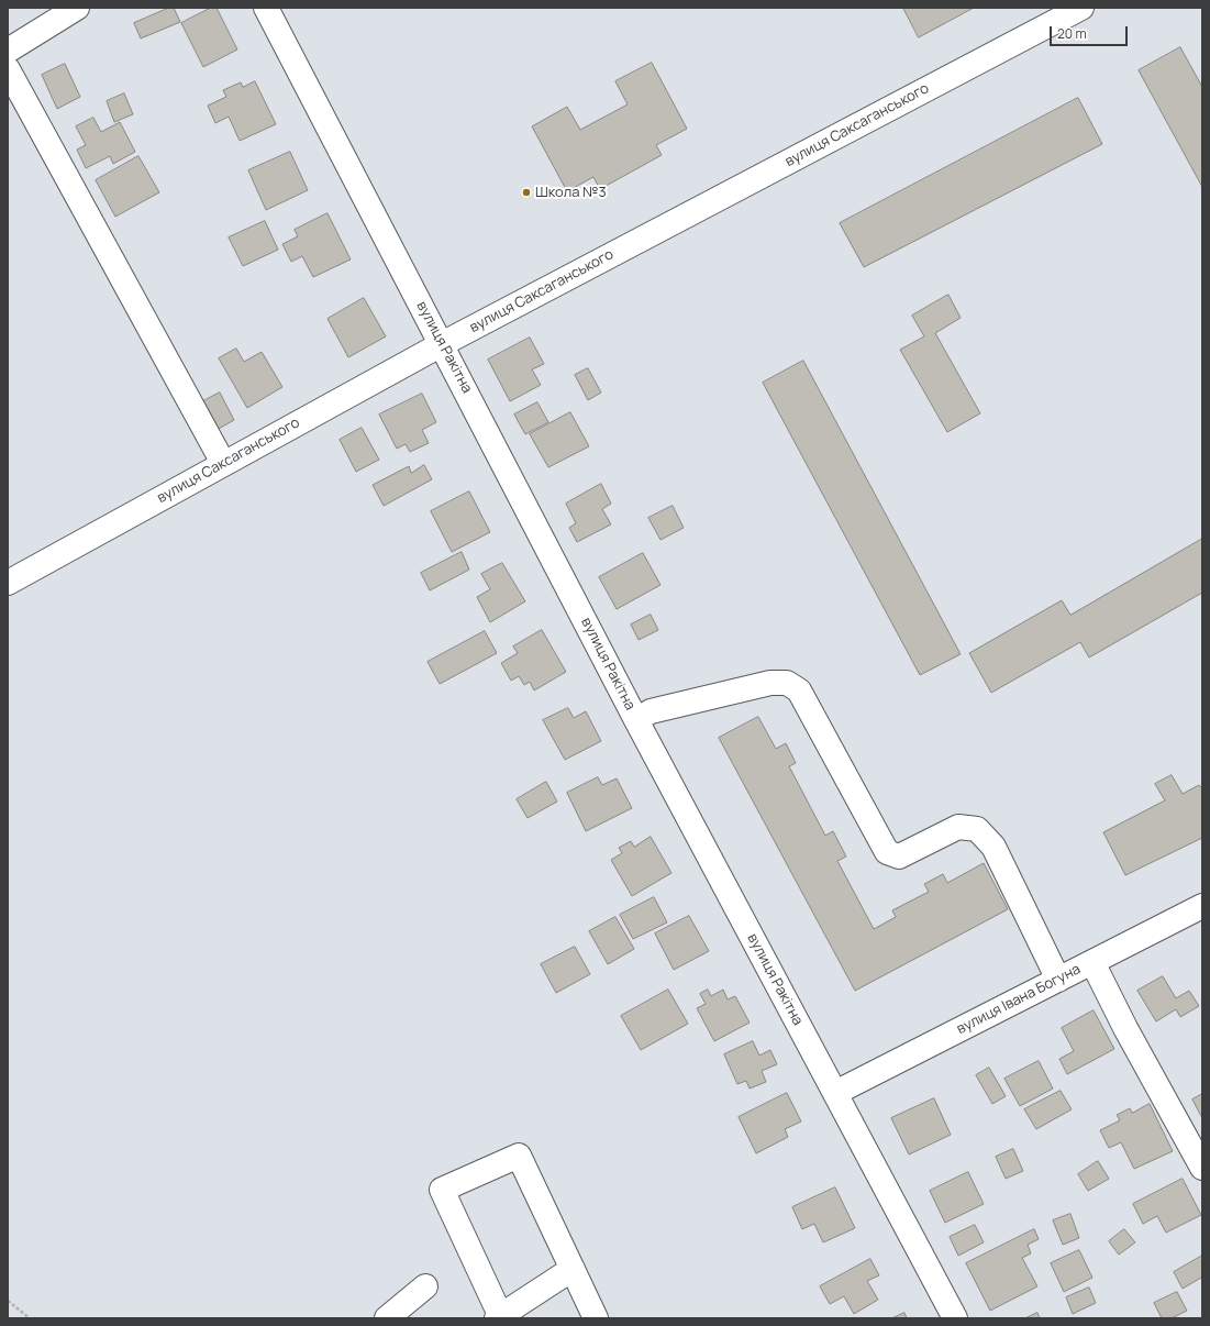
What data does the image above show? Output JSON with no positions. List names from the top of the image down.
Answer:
{
  "streets": {
    "street": ["вулиця Саксаганського", "вулиця Ракітна", "вулиця Івана Богуна"]
  },
  "crossings": [
    ["вулиця Саксаганського", "вулиця Ракітна"],
    ["вулиця Ракітна", "вулиця Івана Богуна"]
  ],
  "places": ["Школа №3"],
  "scale_bar": "20 m"
}
